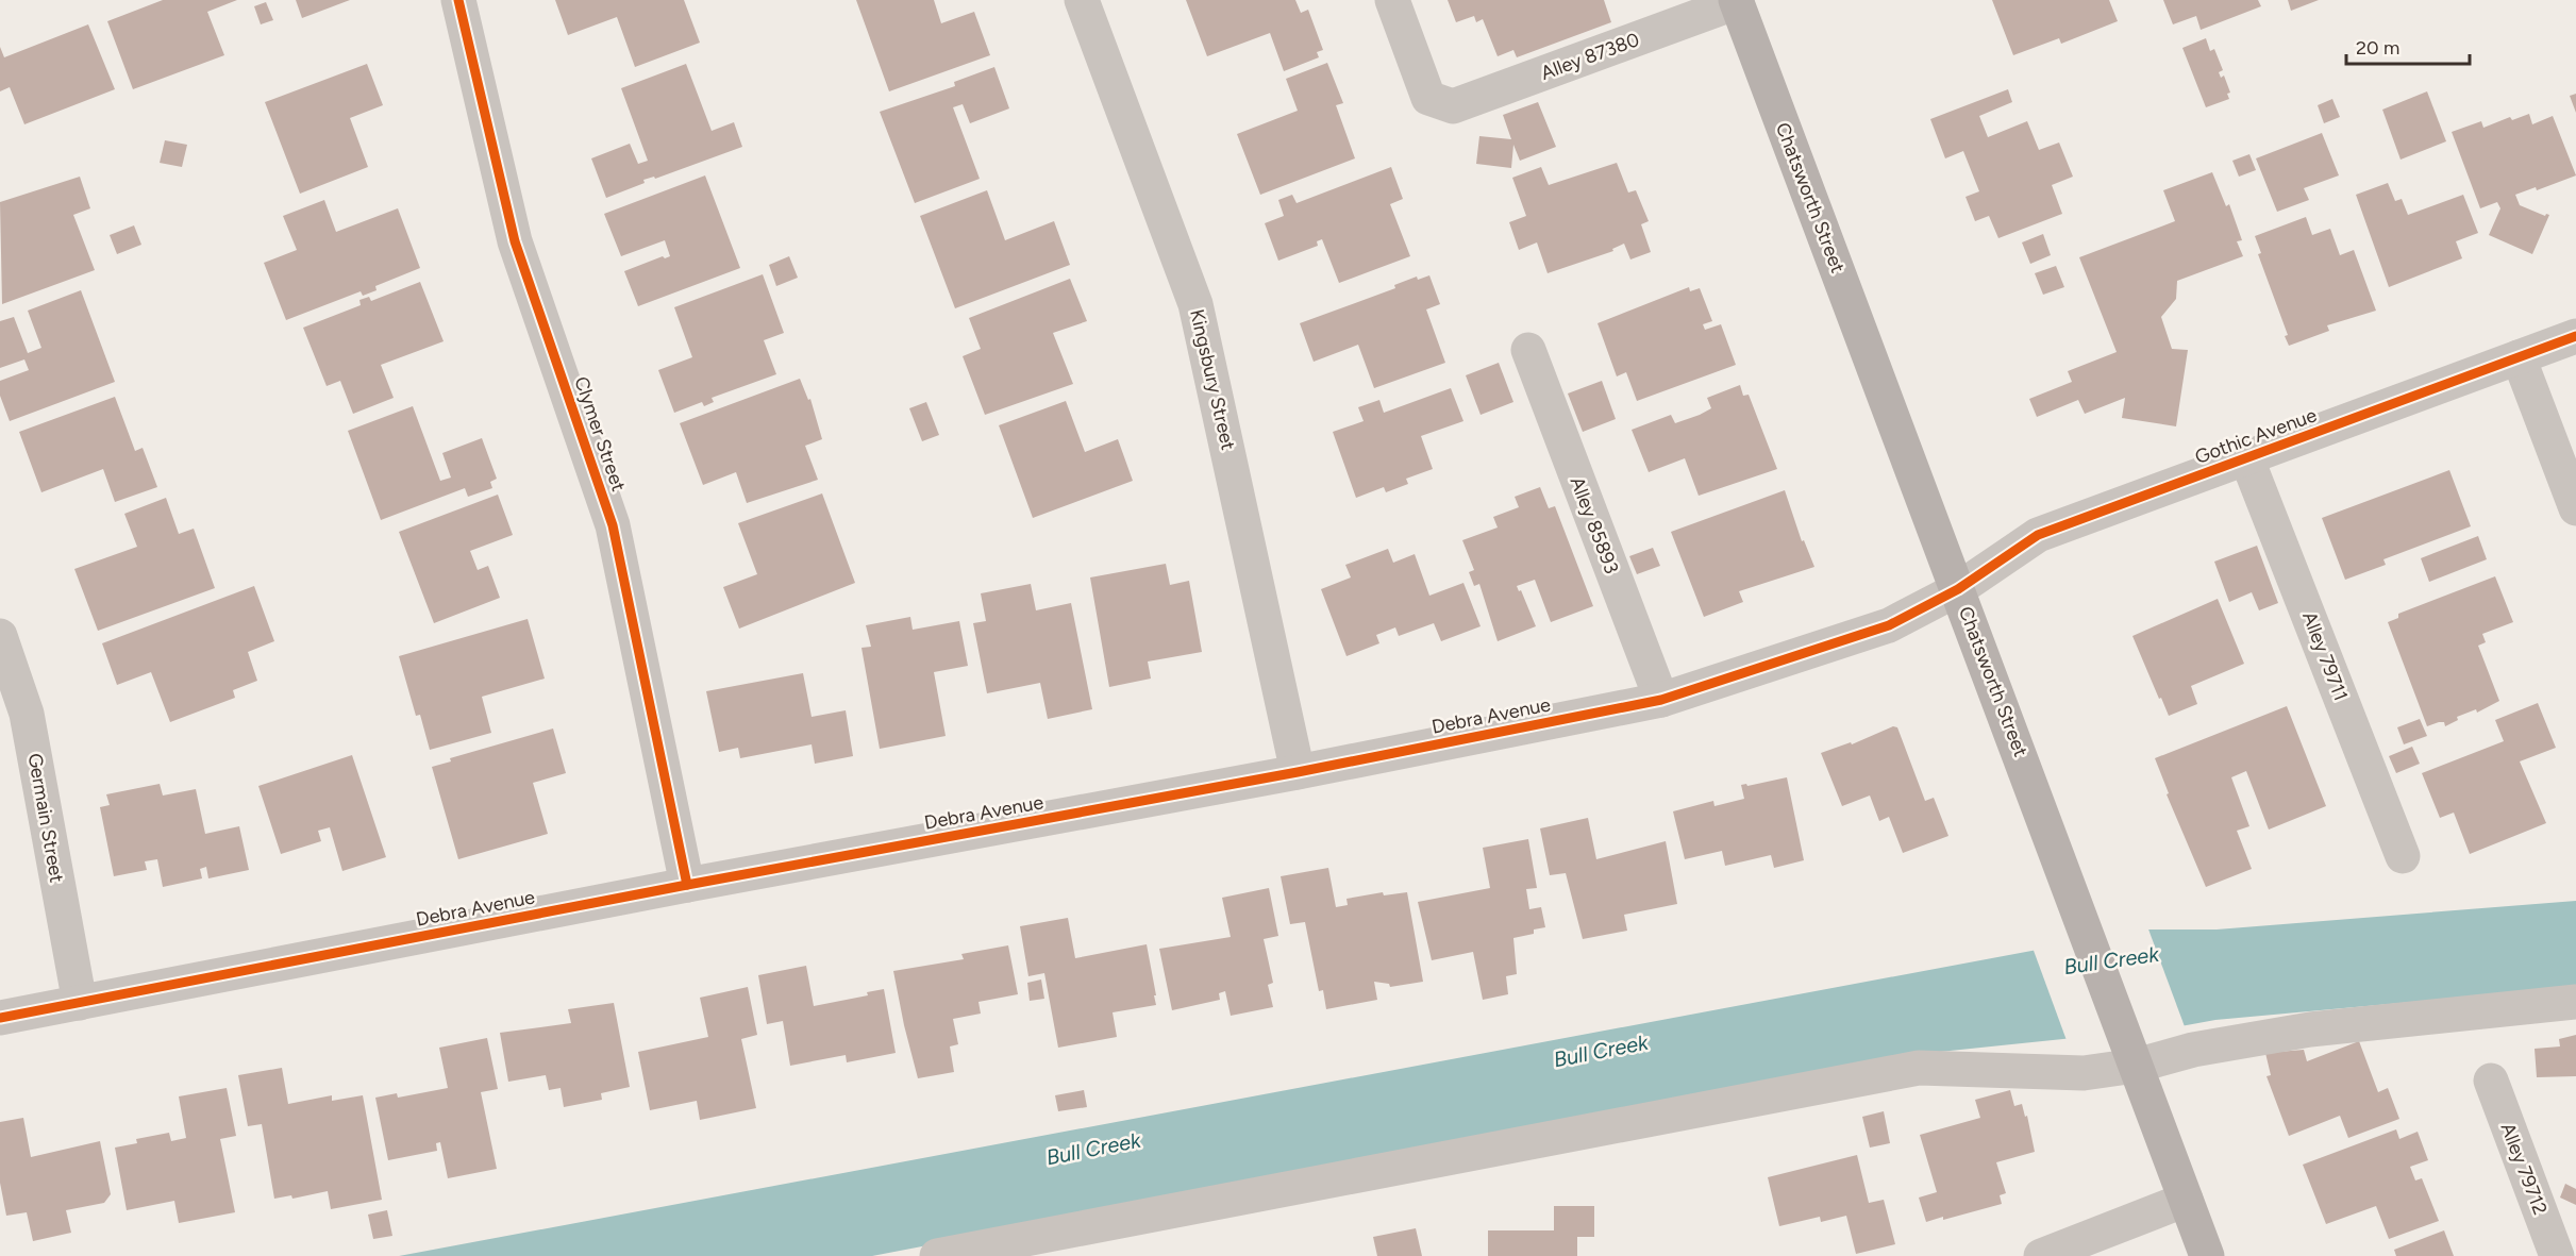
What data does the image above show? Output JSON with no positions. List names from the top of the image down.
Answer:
{
  "streets": {
    "main road": ["Chatsworth Street"],
    "street": [
      "Alley 87380",
      "Kingsbury Street",
      "Clymer Street",
      "Gothic Avenue",
      "Alley 85893",
      "Alley 79711",
      "Debra Avenue",
      "Germain Street",
      "Alley 79712"
    ]
  },
  "crossings": [
    ["Alley 87380", "Chatsworth Street"],
    ["Chatsworth Street", "Gothic Avenue"],
    ["Chatsworth Street", "Debra Avenue"],
    ["Kingsbury Street", "Debra Avenue"],
    ["Clymer Street", "Debra Avenue"],
    ["Gothic Avenue", "Alley 79711"],
    ["Gothic Avenue", "Debra Avenue"],
    ["Alley 85893", "Debra Avenue"],
    ["Debra Avenue", "Germain Street"]
  ],
  "water": ["Bull Creek"],
  "scale_bar": "20 m"
}
